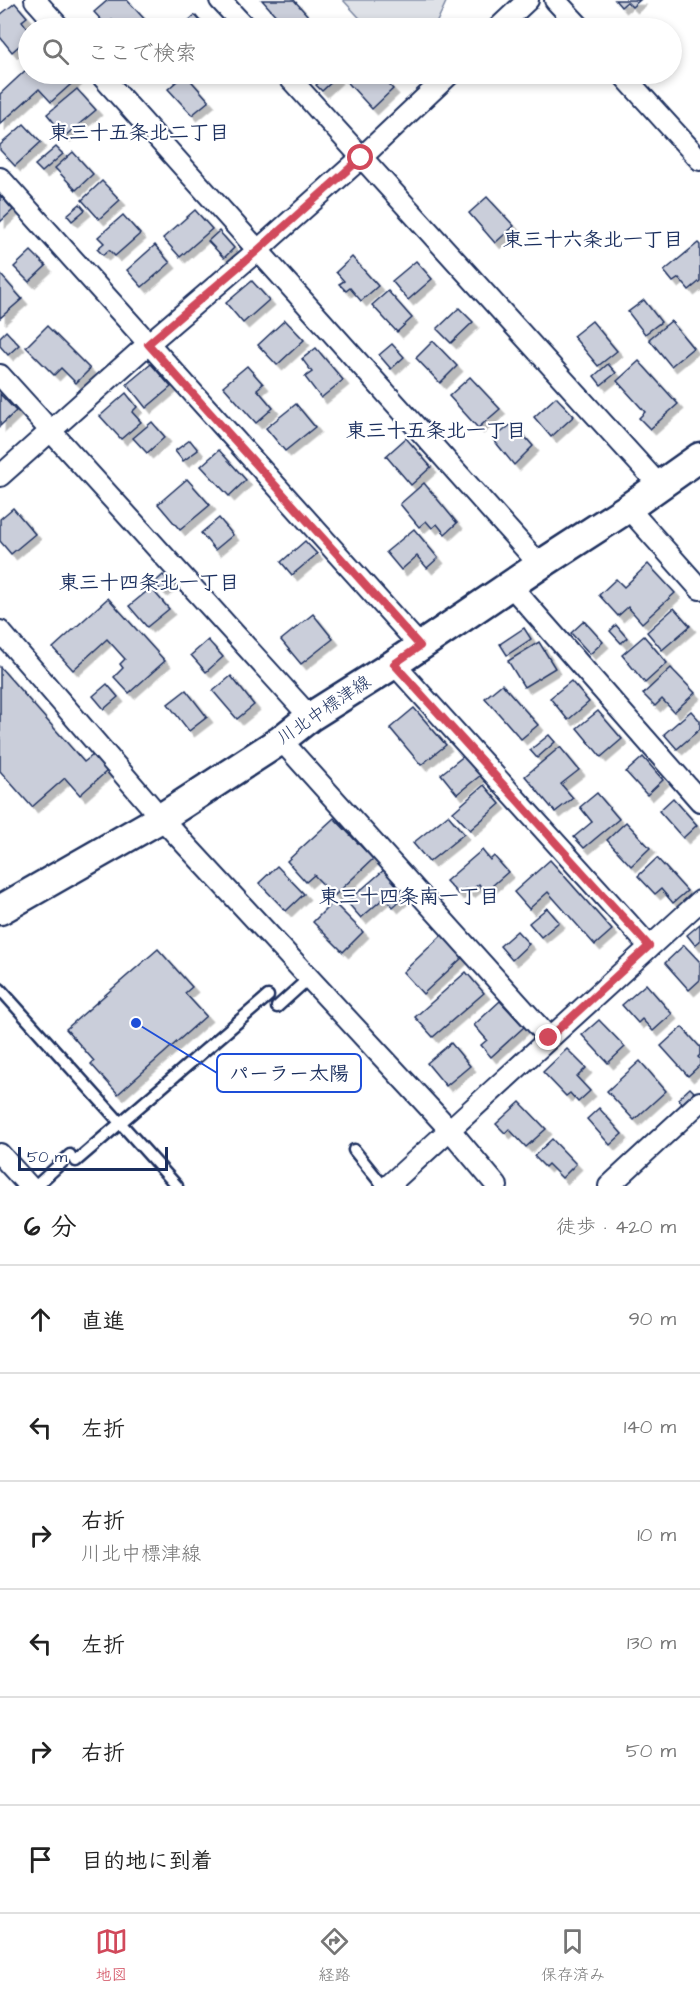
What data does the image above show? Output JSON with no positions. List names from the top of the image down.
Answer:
{
  "streets": {
    "main road": ["川北中標津線"]
  },
  "districts": [
    "東三十五条北二丁目",
    "東三十六条北一丁目",
    "東三十五条北一丁目",
    "東三十四条北一丁目",
    "東三十四条南一丁目"
  ],
  "places": ["パーラー太陽"],
  "scale_bar": "50 m",
  "page": {
    "search": "ここで検索",
    "scale": "50 m",
    "heading": ["6 分", "徒歩 · 420 m"],
    "list": [
      ["直進", "90 m"],
      ["左折", "140 m"],
      ["右折", "川北中標津線", "10 m"],
      ["左折", "130 m"],
      ["右折", "50 m"],
      "目的地に到着"
    ],
    "nav": ["地図", "経路", "保存済み"]
  }
}
